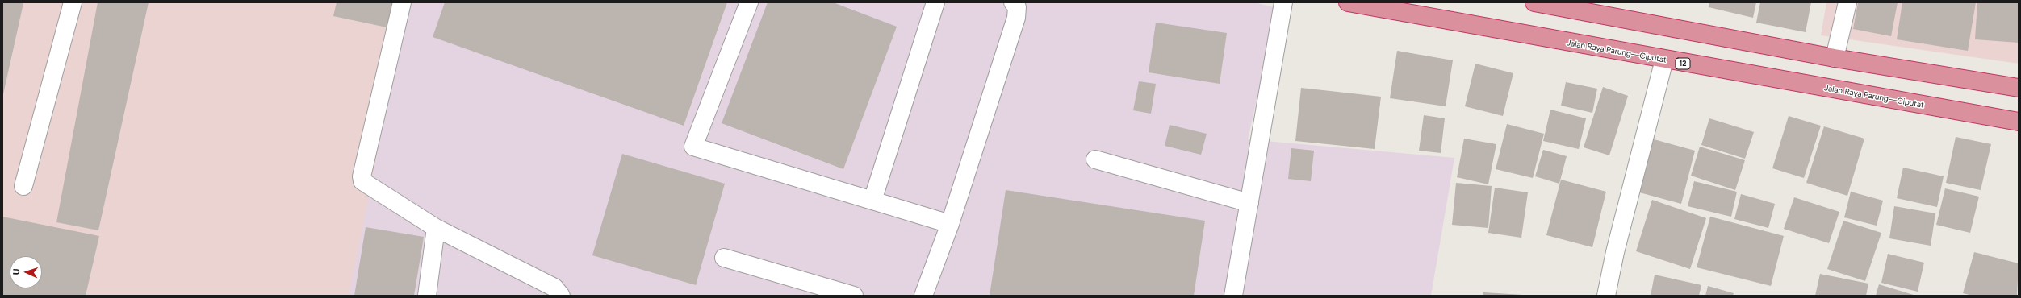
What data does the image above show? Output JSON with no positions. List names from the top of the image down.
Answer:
{
  "streets": {
    "highway": ["Jalan Raya Parung—Ciputat", "12"]
  },
  "north": "left"
}
